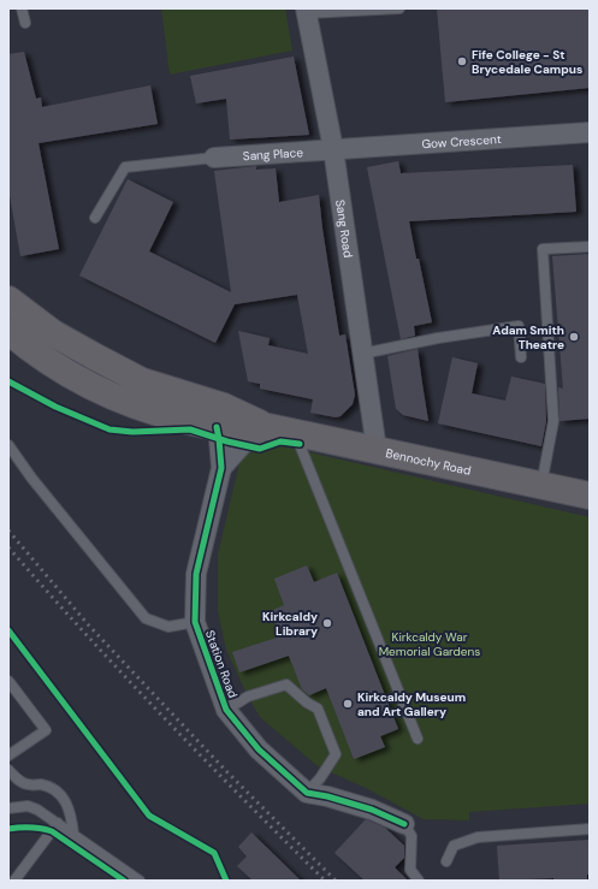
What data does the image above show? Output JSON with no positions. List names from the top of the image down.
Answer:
{
  "streets": {
    "main road": ["Bennochy Road"],
    "street": [
      "Gow Crescent",
      "Sang Place",
      "Sang Road",
      "Station Road"
    ]
  },
  "crossings": [
    ["Gow Crescent", "Sang Place"],
    ["Gow Crescent", "Sang Road"],
    ["Sang Place", "Sang Road"],
    ["Sang Road", "Bennochy Road"],
    ["Bennochy Road", "Station Road"]
  ],
  "parks": ["Kirkcaldy War Memorial Gardens"],
  "places": [
    "Fife College - St Brycedale Campus",
    "Adam Smith Theatre",
    "Kirkcaldy Library",
    "Kirkcaldy Museum and Art Gallery"
  ]
}
